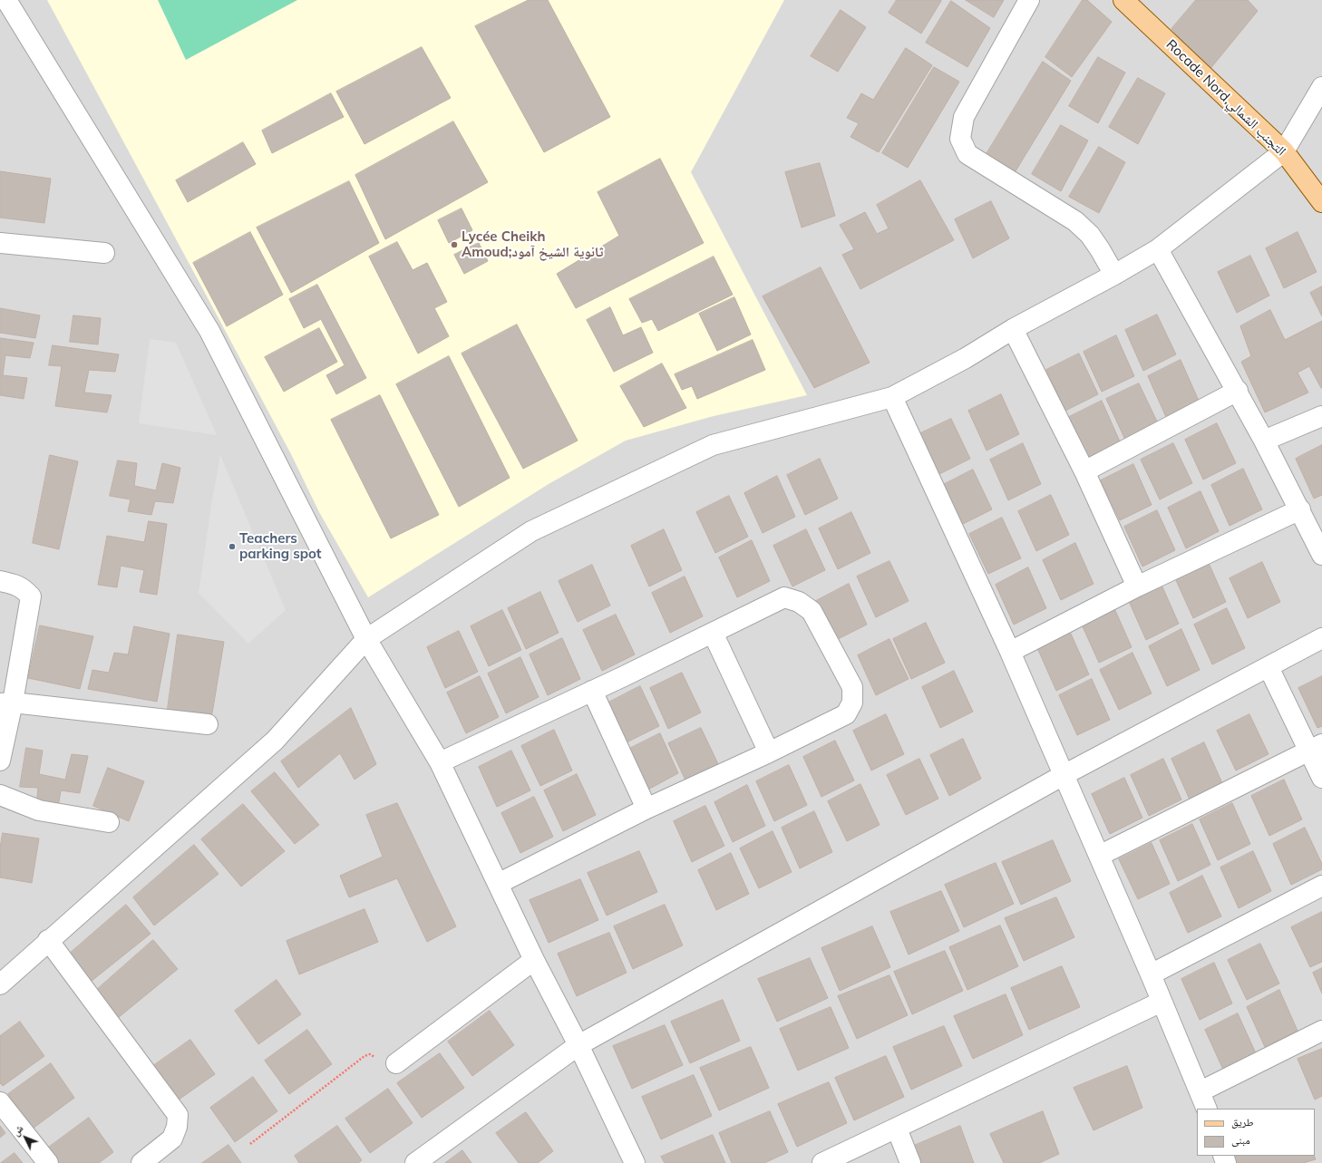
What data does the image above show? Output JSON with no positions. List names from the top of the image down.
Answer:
{
  "streets": {
    "main road": ["Rocade Nord,التجنب الشمالي"]
  },
  "places": ["Lycée Cheikh Amoud;ثانوية الشيخ آمود", "Teachers parking spot"],
  "legend": ["طريق", "مبنى"],
  "north": "top left"
}
